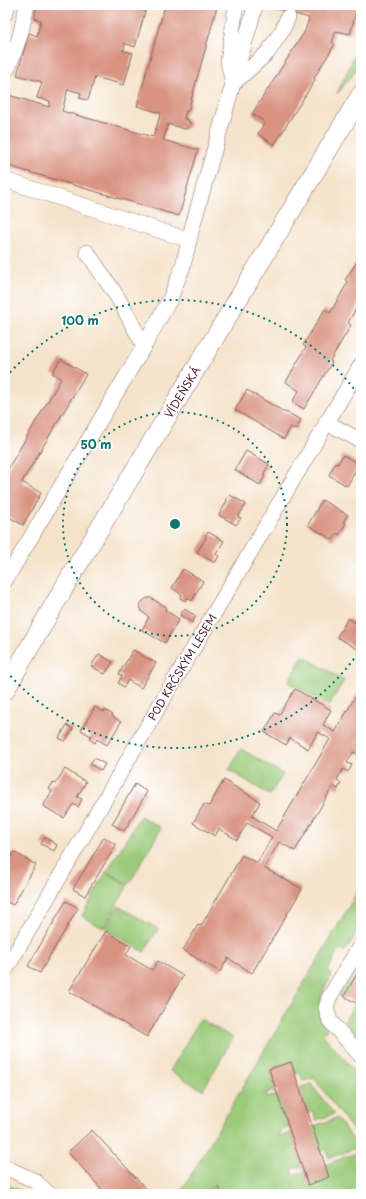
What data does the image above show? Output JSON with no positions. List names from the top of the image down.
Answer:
{
  "streets": {
    "main road": ["VÍDEŇSKÁ"],
    "street": ["POD KRČSKÝM LESEM"]
  },
  "rings": ["100 m", "50 m"]
}
